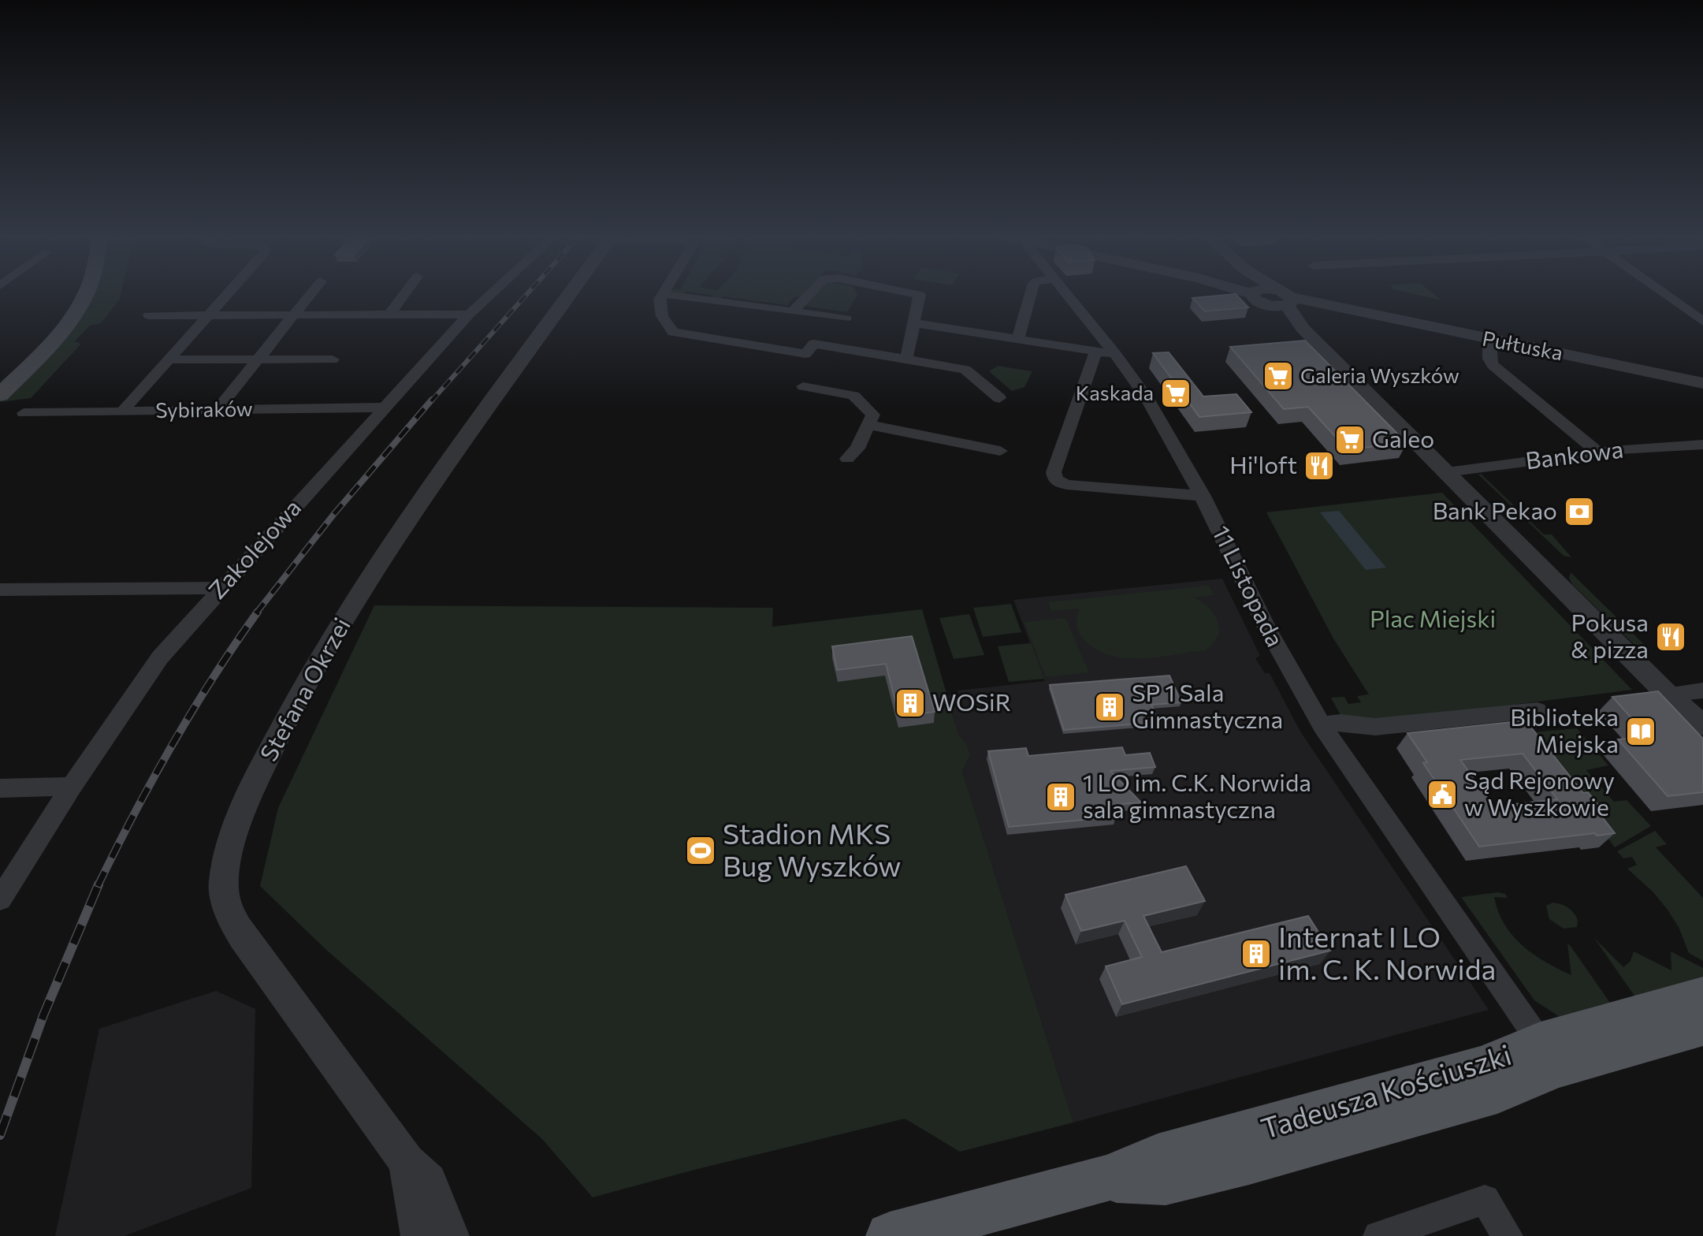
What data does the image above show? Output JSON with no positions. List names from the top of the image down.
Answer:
{
  "streets": {
    "main road": ["Tadeusza Kościuszki"],
    "street": [
      "Pułtuska",
      "Sybiraków",
      "Bankowa",
      "Zakolejowa",
      "11 Listopada",
      "Stefana Okrzei"
    ]
  },
  "crossings": [
    ["Sybiraków", "Zakolejowa"],
    ["11 Listopada", "Tadeusza Kościuszki"]
  ],
  "parks": ["Plac Miejski"],
  "places": {
    "supermarket": ["Galeria Wyszków", "Kaskada", "Galeo"],
    "restaurant": ["Hi'loft", "Pokusa & pizza"],
    "bank": ["Bank Pekao"],
    "building": [
      "WOSiR",
      "SP 1 Sala Gimnastyczna",
      "1 LO im. C.K. Norwida sala gimnastyczna",
      "Internat I LO im. C. K. Norwida"
    ],
    "library": ["Biblioteka Miejska"],
    "public building": ["Sąd Rejonowy w Wyszkowie"],
    "sports": ["Stadion MKS Bug Wyszków"]
  }
}
